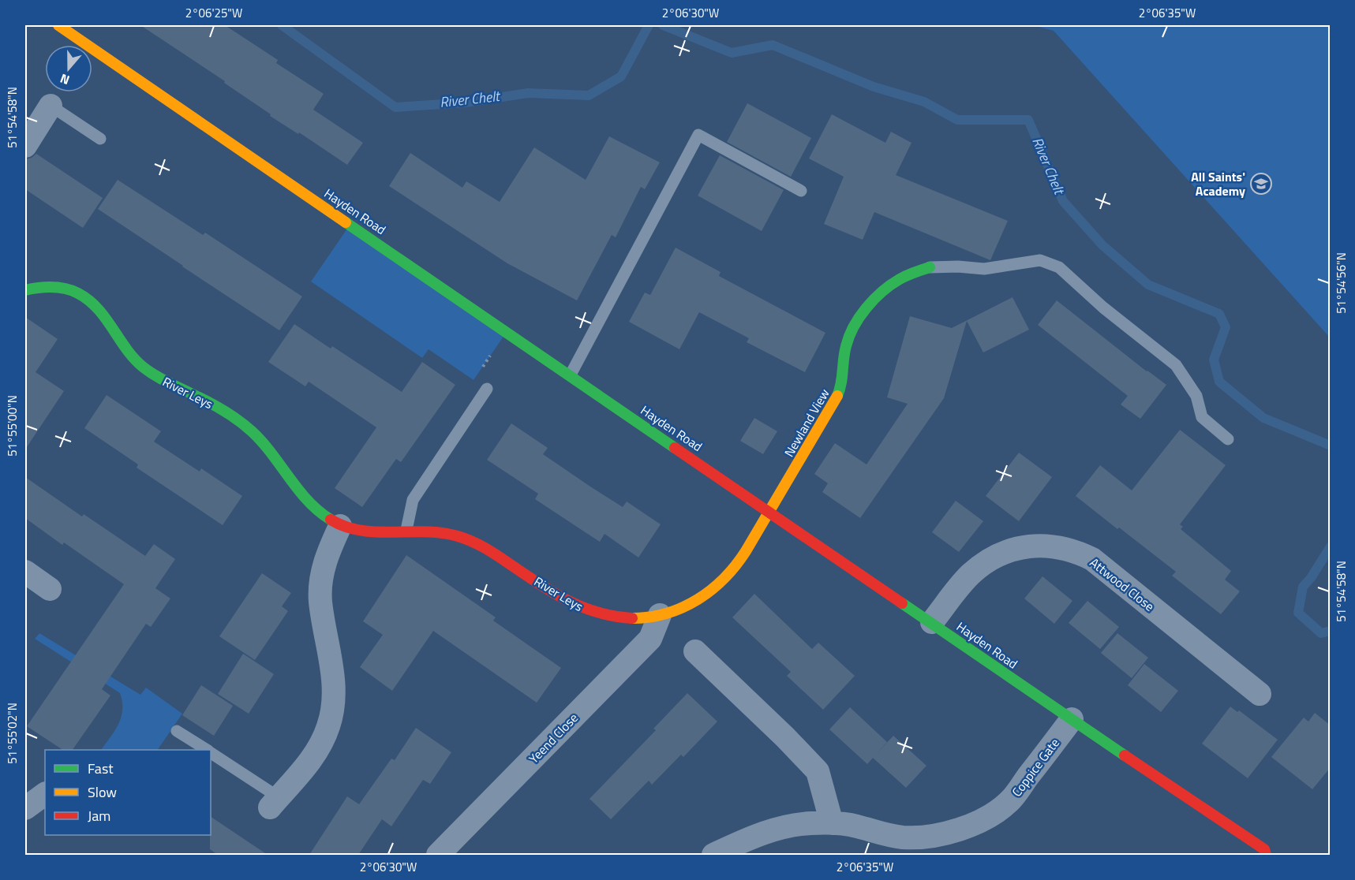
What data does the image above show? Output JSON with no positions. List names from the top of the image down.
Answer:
{
  "streets": {
    "street": [
      "Hayden Road",
      "River Leys",
      "Newland View",
      "Attwood Close",
      "Yeend Close",
      "Coppice Gate"
    ]
  },
  "crossings": [
    ["Hayden Road", "River Leys"],
    ["Hayden Road", "Newland View"],
    ["Hayden Road", "Attwood Close"],
    ["Hayden Road", "Coppice Gate"],
    ["River Leys", "Newland View"],
    ["River Leys", "Yeend Close"]
  ],
  "water": ["River Chelt"],
  "places": {
    "school or university": ["All Saints' Academy"]
  },
  "legend": ["Fast", "Slow", "Jam"],
  "north": "bottom",
  "coordinates": [
    "2°06'25\"W",
    "2°06'30\"W",
    "2°06'35\"W",
    "51°54'58\"N",
    "51°54'56\"N",
    "51°55'00\"N",
    "51°55'02\"N"
  ]
}
